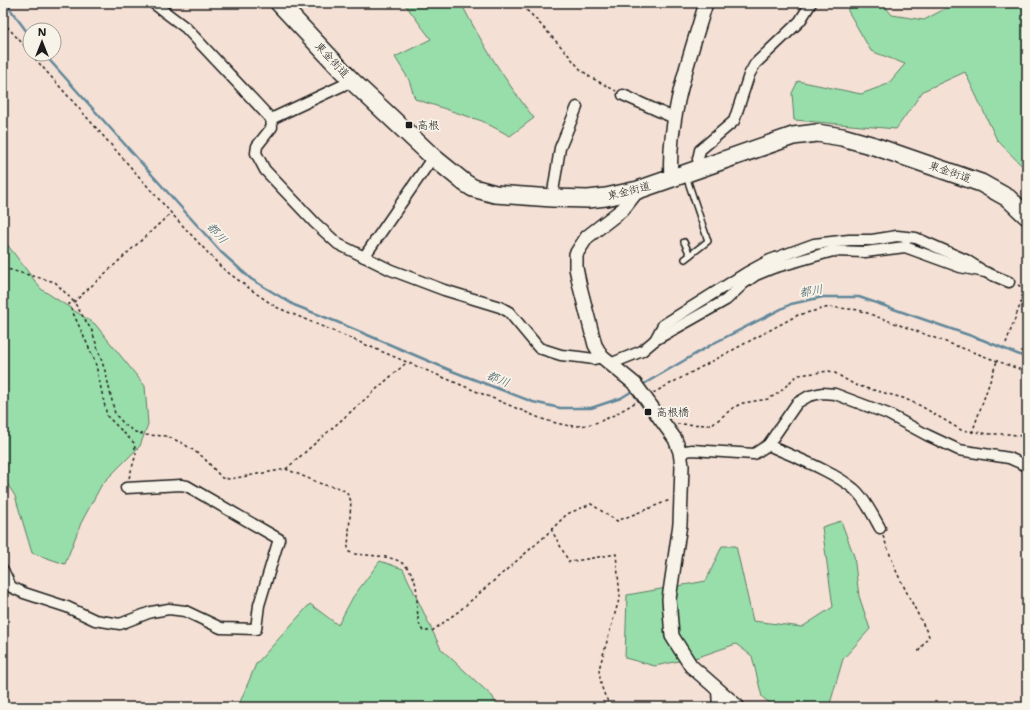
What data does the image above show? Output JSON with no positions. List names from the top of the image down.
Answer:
{
  "streets": {
    "highway": ["東金街道"]
  },
  "water": ["都川"],
  "places": {
    "transit": ["高根", "高根橋"]
  },
  "north": "top"
}
